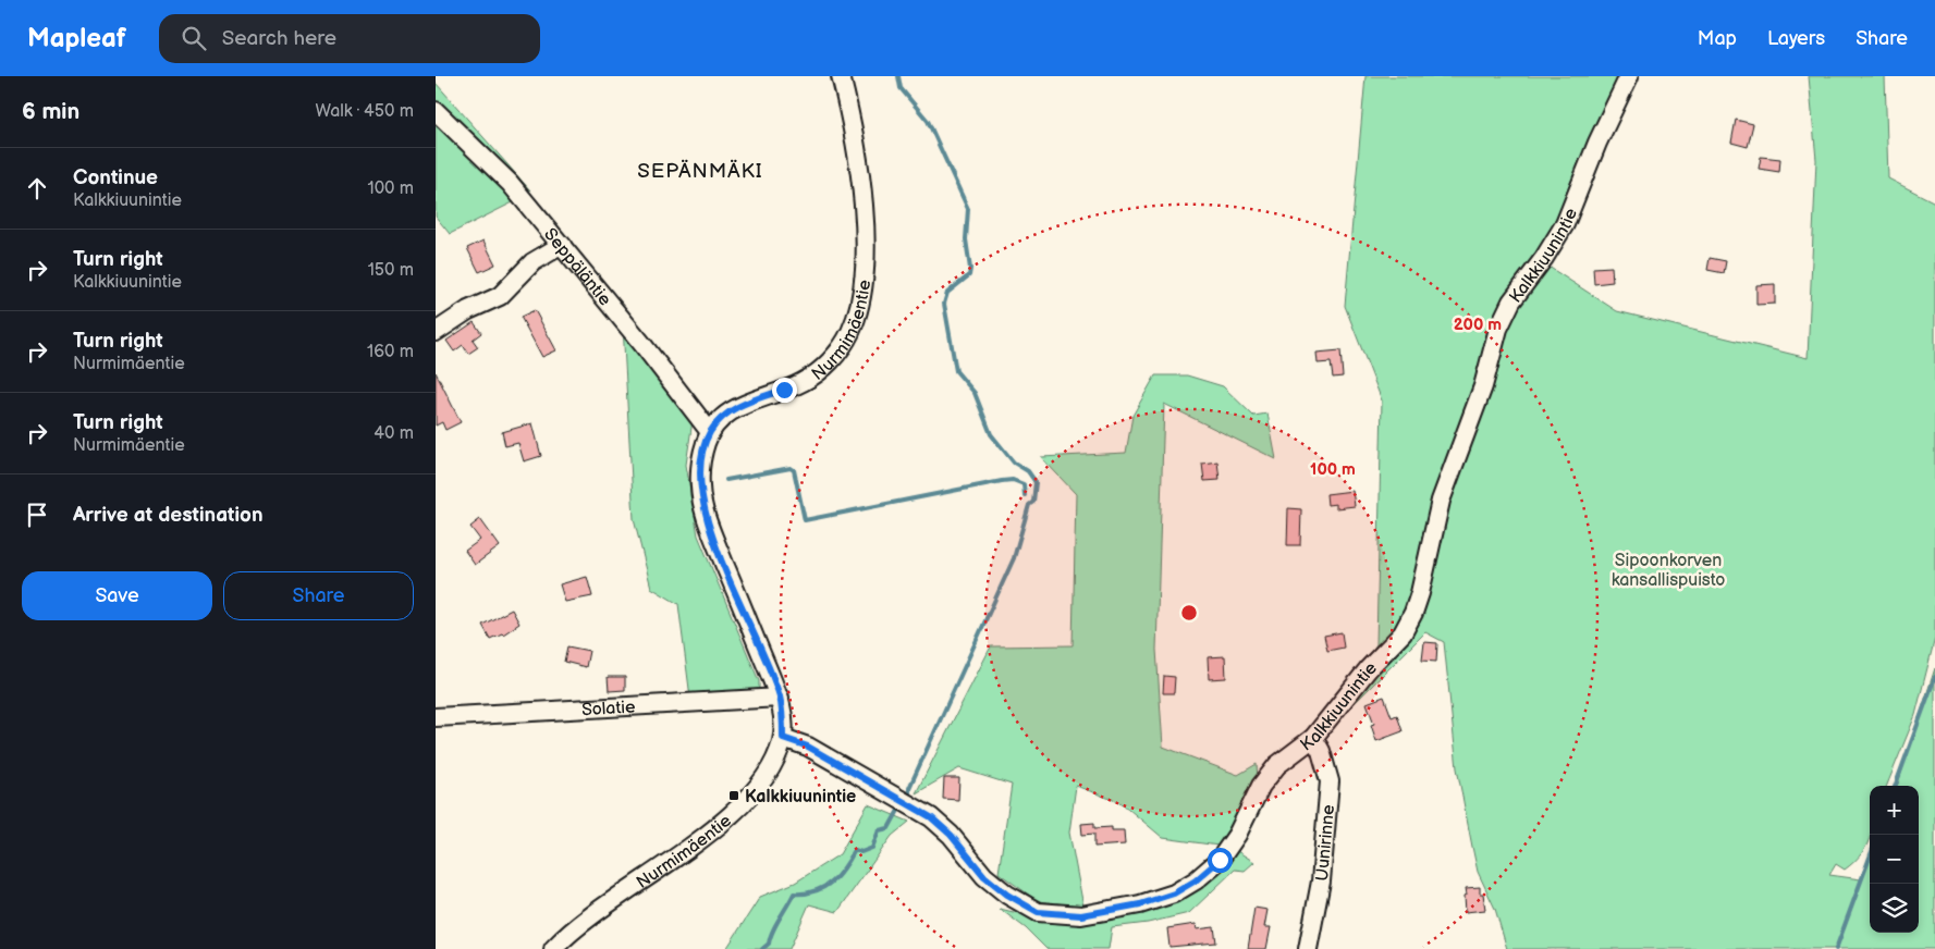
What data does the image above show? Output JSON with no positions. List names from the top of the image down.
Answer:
{
  "streets": {
    "street": [
      "Kalkkiuunintie",
      "Seppäläntie",
      "Nurmimäentie",
      "Solatie",
      "Uunirinne"
    ]
  },
  "crossings": [
    ["Kalkkiuunintie", "Nurmimäentie"],
    ["Kalkkiuunintie", "Uunirinne"],
    ["Seppäläntie", "Nurmimäentie"],
    ["Nurmimäentie", "Solatie"]
  ],
  "districts": ["SEPÄNMÄKI"],
  "parks": ["Sipoonkorven kansallispuisto"],
  "places": {
    "transit": ["Kalkkiuunintie"]
  },
  "page": {
    "header": "Mapleaf",
    "search": "Search here",
    "nav": ["Map", "Layers", "Share"],
    "heading": ["6 min", "Walk · 450 m"],
    "list": [
      ["Continue", "Kalkkiuunintie", "100 m"],
      ["Turn right", "Kalkkiuunintie", "150 m"],
      ["Turn right", "Nurmimäentie", "160 m"],
      ["Turn right", "Nurmimäentie", "40 m"],
      "Arrive at destination"
    ],
    "buttons": ["Save", "Share"],
    "map_buttons": ["+", "−"]
  },
  "rings": ["200 m", "100 m"]
}
